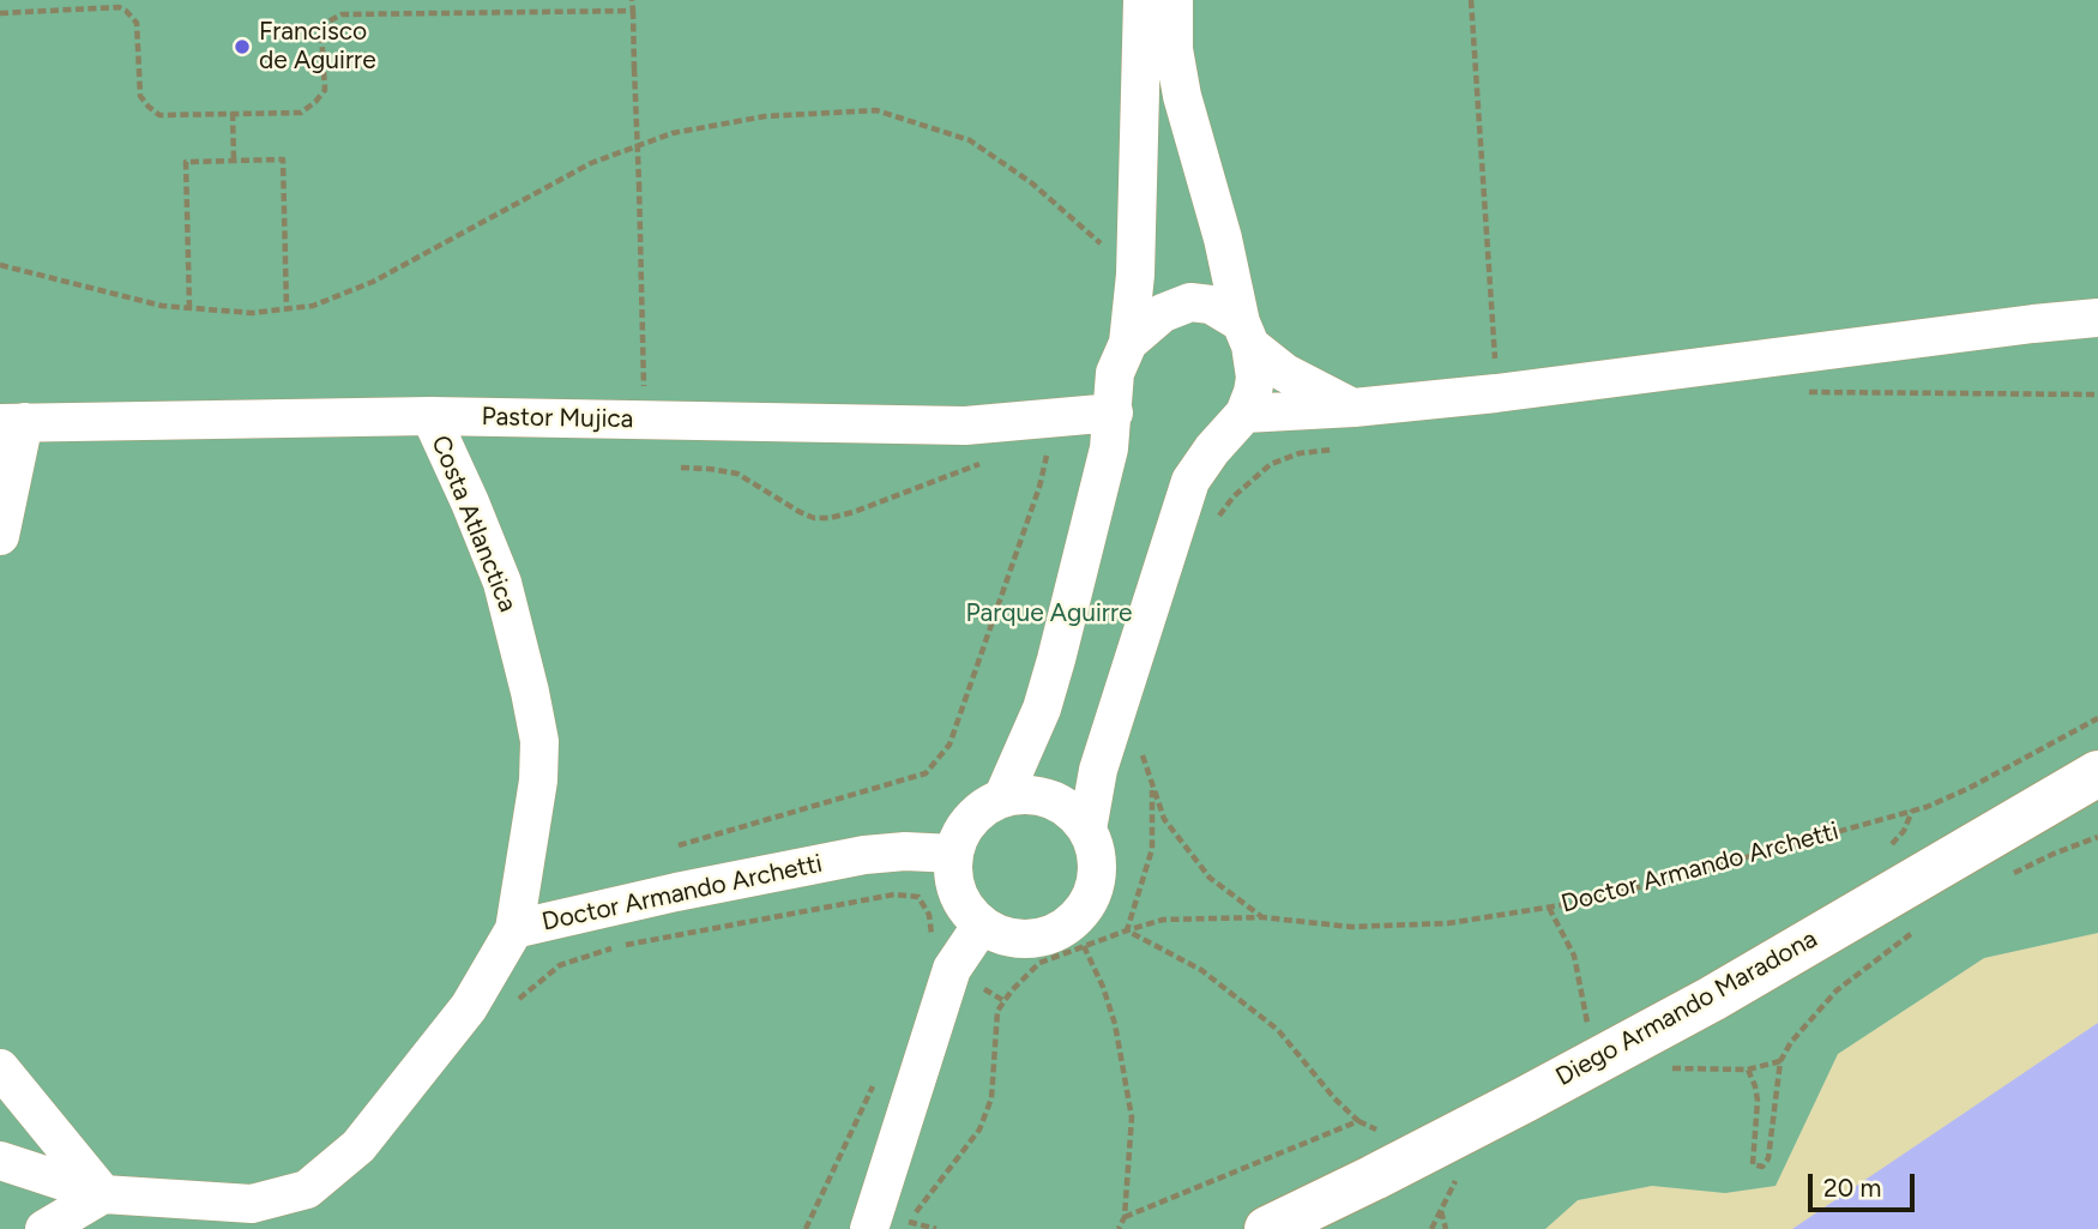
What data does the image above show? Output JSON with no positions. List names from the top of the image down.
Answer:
{
  "streets": {
    "main road": ["Diego Armando Maradona"],
    "street": ["Pastor Mujica", "Costa Atlanctica", "Doctor Armando Archetti"]
  },
  "crossings": [
    ["Pastor Mujica", "Costa Atlanctica"],
    ["Costa Atlanctica", "Doctor Armando Archetti"]
  ],
  "parks": ["Parque Aguirre"],
  "places": ["Francisco de Aguirre"],
  "scale_bar": "20 m"
}
